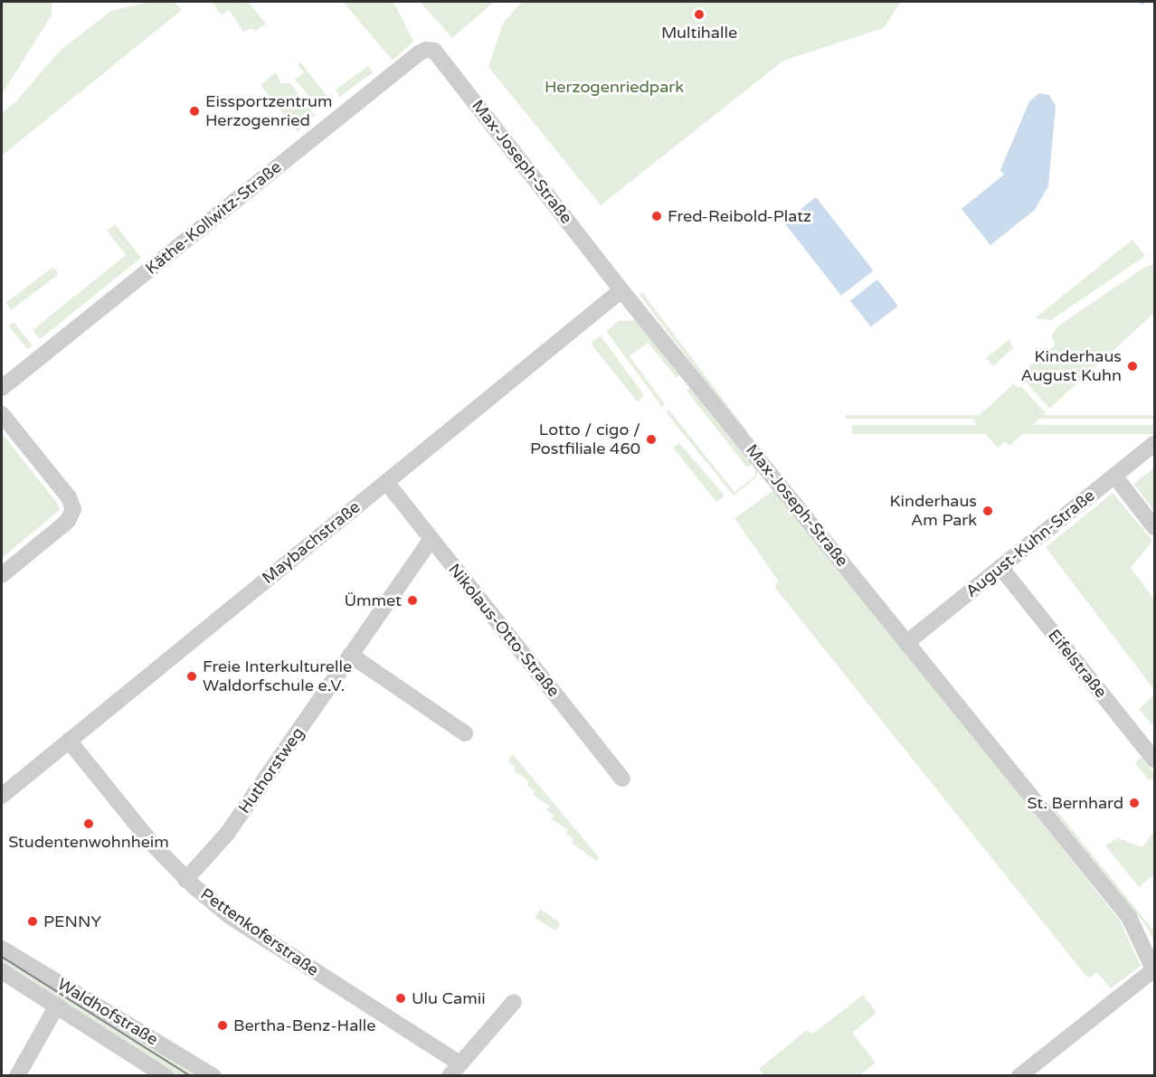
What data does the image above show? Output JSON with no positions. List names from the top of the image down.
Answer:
{
  "streets": {
    "street": [
      "Max-Joseph-Straße",
      "Käthe-Kollwitz-Straße",
      "Maybachstraße",
      "August-Kuhn-Straße",
      "Nikolaus-Otto-Straße",
      "Eifelstraße",
      "Huthorstweg",
      "Pettenkoferstraße",
      "Waldhofstraße"
    ]
  },
  "crossings": [
    ["Max-Joseph-Straße", "Käthe-Kollwitz-Straße"],
    ["Max-Joseph-Straße", "Maybachstraße"],
    ["Max-Joseph-Straße", "August-Kuhn-Straße"],
    ["Maybachstraße", "Nikolaus-Otto-Straße"],
    ["Maybachstraße", "Pettenkoferstraße"],
    ["August-Kuhn-Straße", "Eifelstraße"],
    ["Nikolaus-Otto-Straße", "Huthorstweg"],
    ["Huthorstweg", "Pettenkoferstraße"]
  ],
  "parks": ["Herzogenriedpark"],
  "places": [
    "Multihalle",
    "Eissportzentrum Herzogenried",
    "Fred-Reibold-Platz",
    "Kinderhaus August Kuhn",
    "Lotto / cigo / Postfiliale 460",
    "Kinderhaus Am Park",
    "Ümmet",
    "Freie Interkulturelle Waldorfschule e.V.",
    "St. Bernhard",
    "Studentenwohnheim",
    "PENNY",
    "Ulu Camii",
    "Bertha-Benz-Halle"
  ]
}
